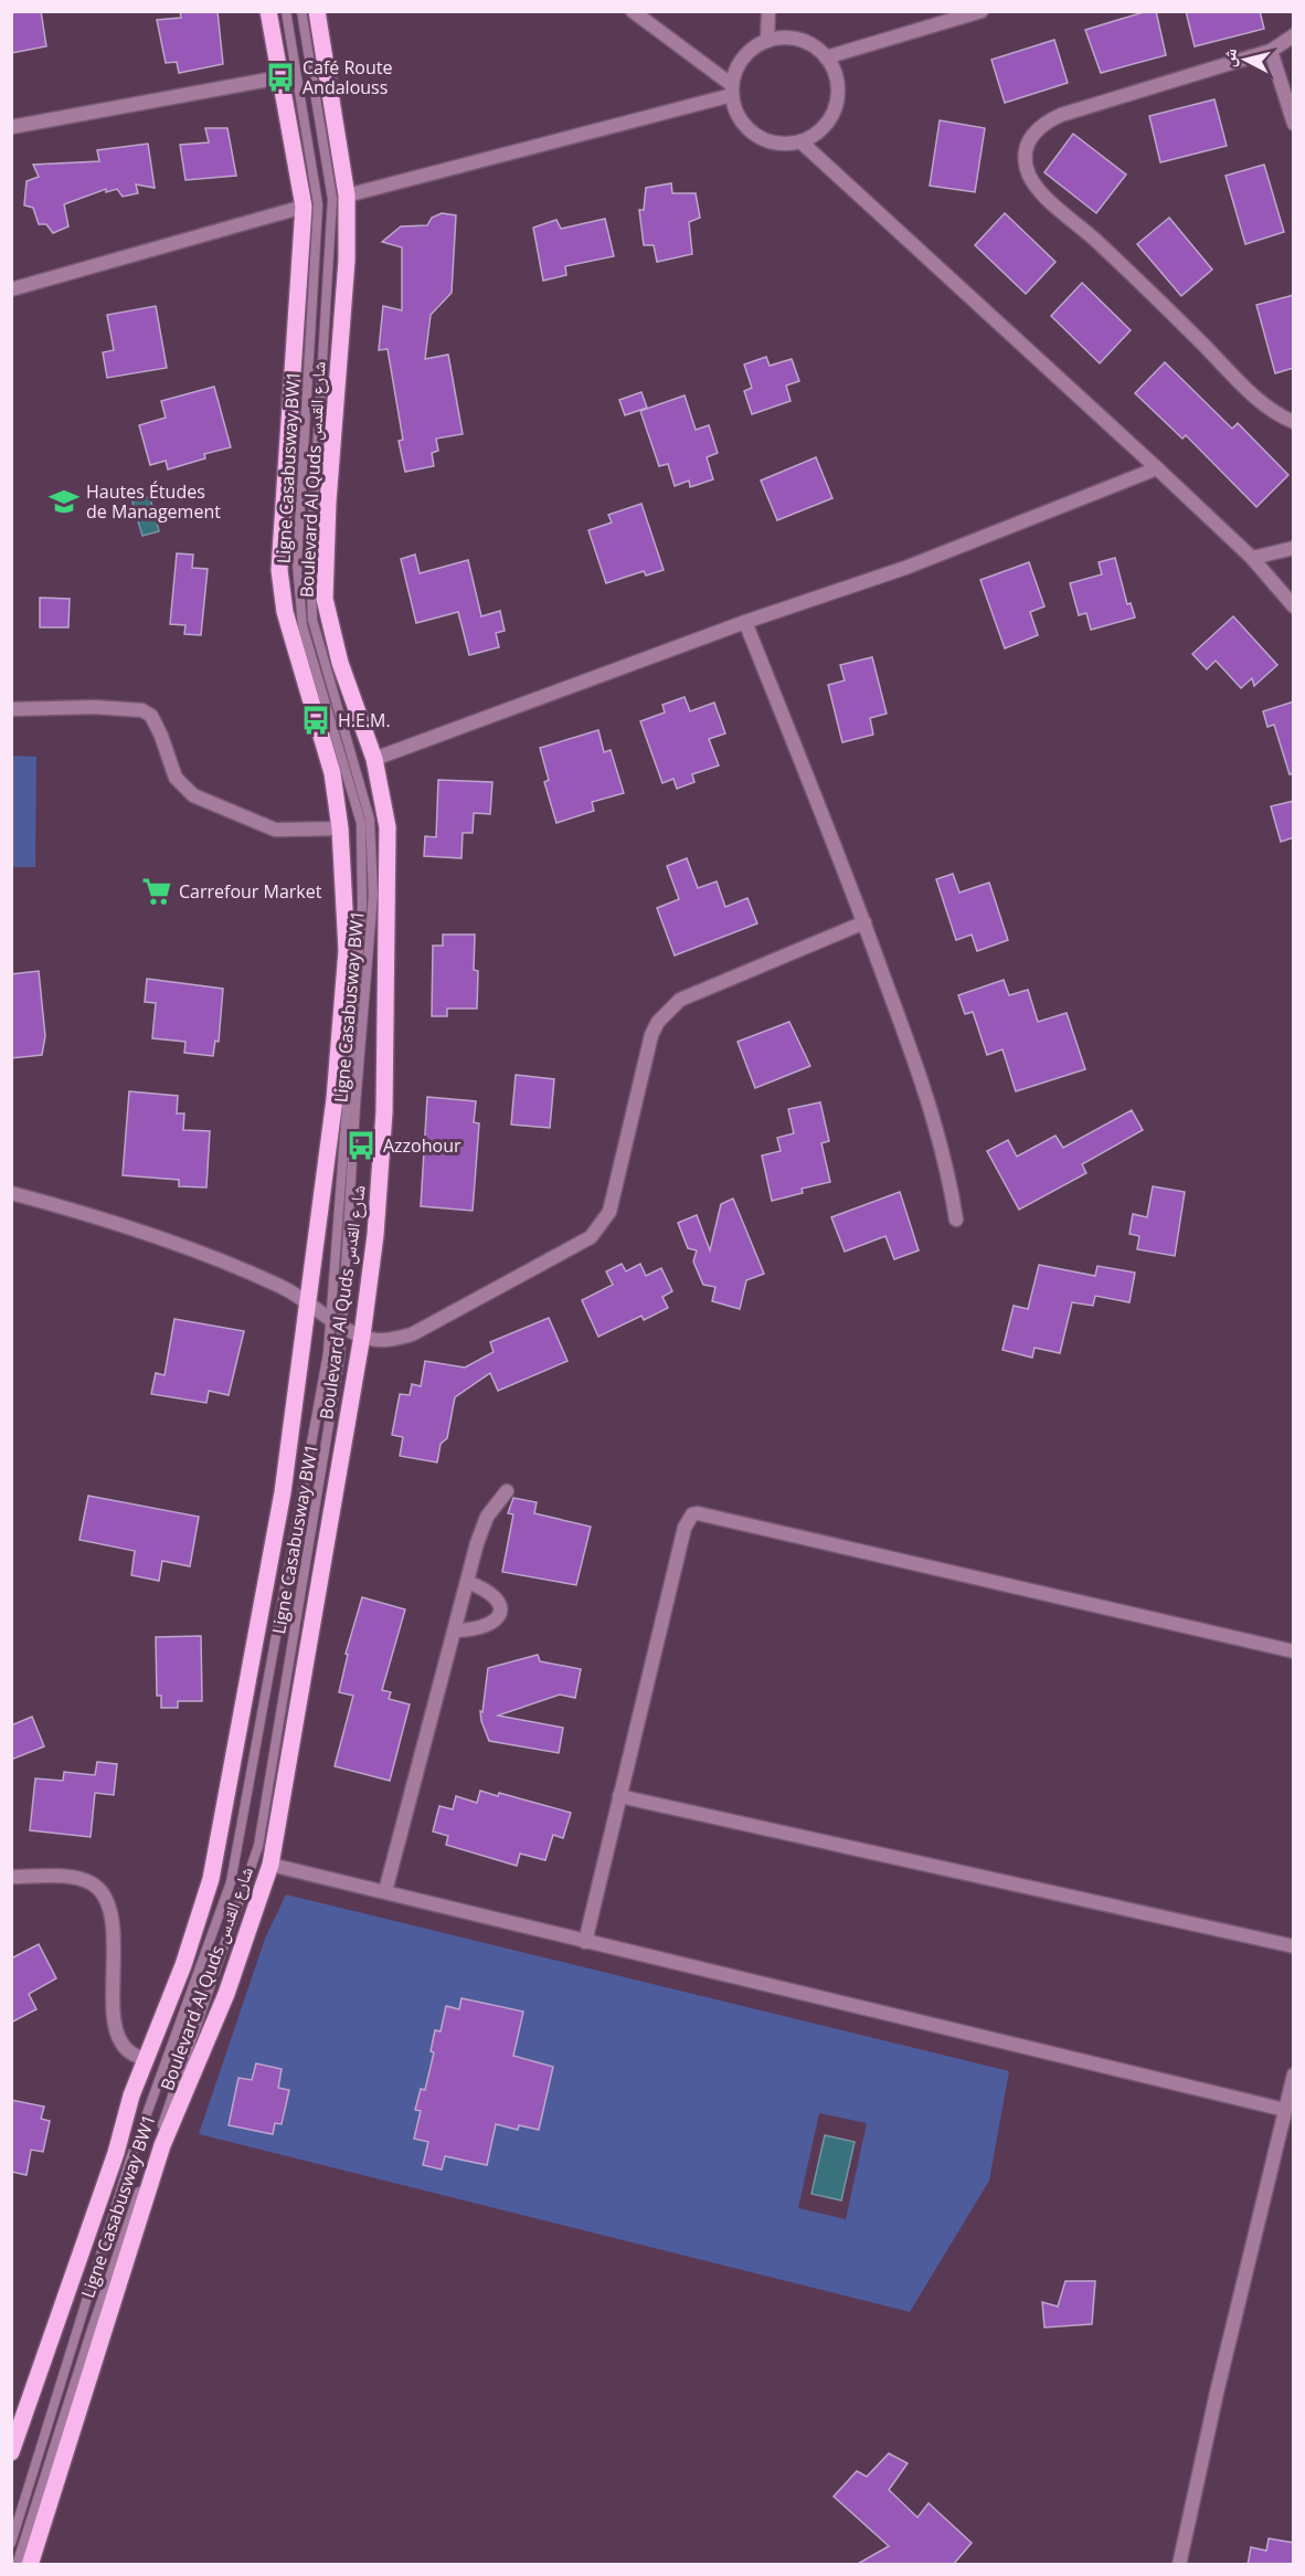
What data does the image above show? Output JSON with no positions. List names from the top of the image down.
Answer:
{
  "streets": {
    "main road": ["Boulevard Al Quds شارع القدس"],
    "lane": ["Ligne Casabusway BW1"]
  },
  "places": {
    "bus stop": ["Café Route Andalouss", "H.E.M.", "Azzohour"],
    "school or university": ["Hautes Études de Management"],
    "supermarket": ["Carrefour Market"]
  },
  "north": "left"
}
